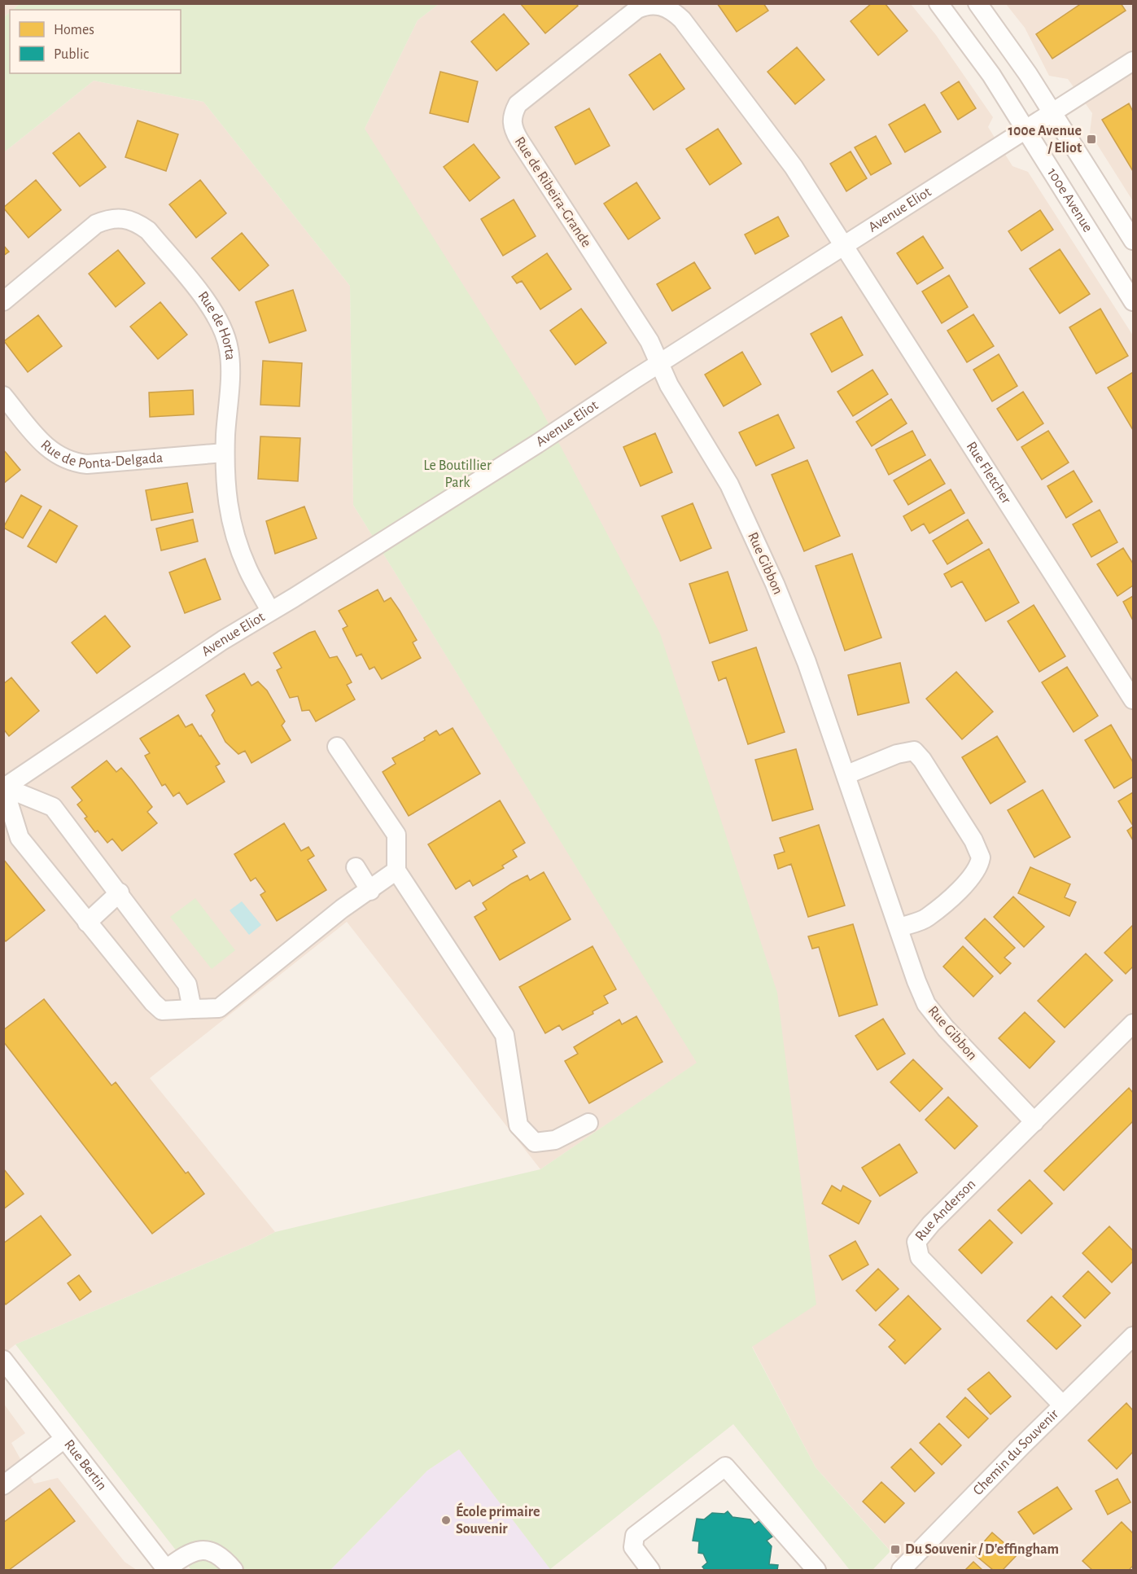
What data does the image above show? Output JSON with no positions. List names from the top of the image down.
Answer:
{
  "streets": {
    "street": [
      "Rue de Ribeira-Grande",
      "100e Avenue",
      "Avenue Eliot",
      "Rue de Horta",
      "Rue de Ponta-Delgada",
      "Rue Fletcher",
      "Rue Gibbon",
      "Rue Anderson",
      "Chemin du Souvenir",
      "Rue Bertin"
    ]
  },
  "crossings": [
    ["Rue de Ribeira-Grande", "Avenue Eliot"],
    ["Rue de Ribeira-Grande", "Rue Fletcher"],
    ["Rue de Ribeira-Grande", "Rue Gibbon"],
    ["100e Avenue", "Avenue Eliot"],
    ["Avenue Eliot", "Rue de Horta"],
    ["Avenue Eliot", "Rue Fletcher"],
    ["Avenue Eliot", "Rue Gibbon"],
    ["Rue de Horta", "Rue de Ponta-Delgada"],
    ["Rue Gibbon", "Rue Anderson"],
    ["Rue Anderson", "Chemin du Souvenir"]
  ],
  "parks": ["Le Boutillier Park"],
  "places": {
    "transit": ["100e Avenue / Eliot", "Du Souvenir / D'effingham"],
    "other": ["École primaire Souvenir"]
  },
  "legend": ["Homes", "Public"]
}
